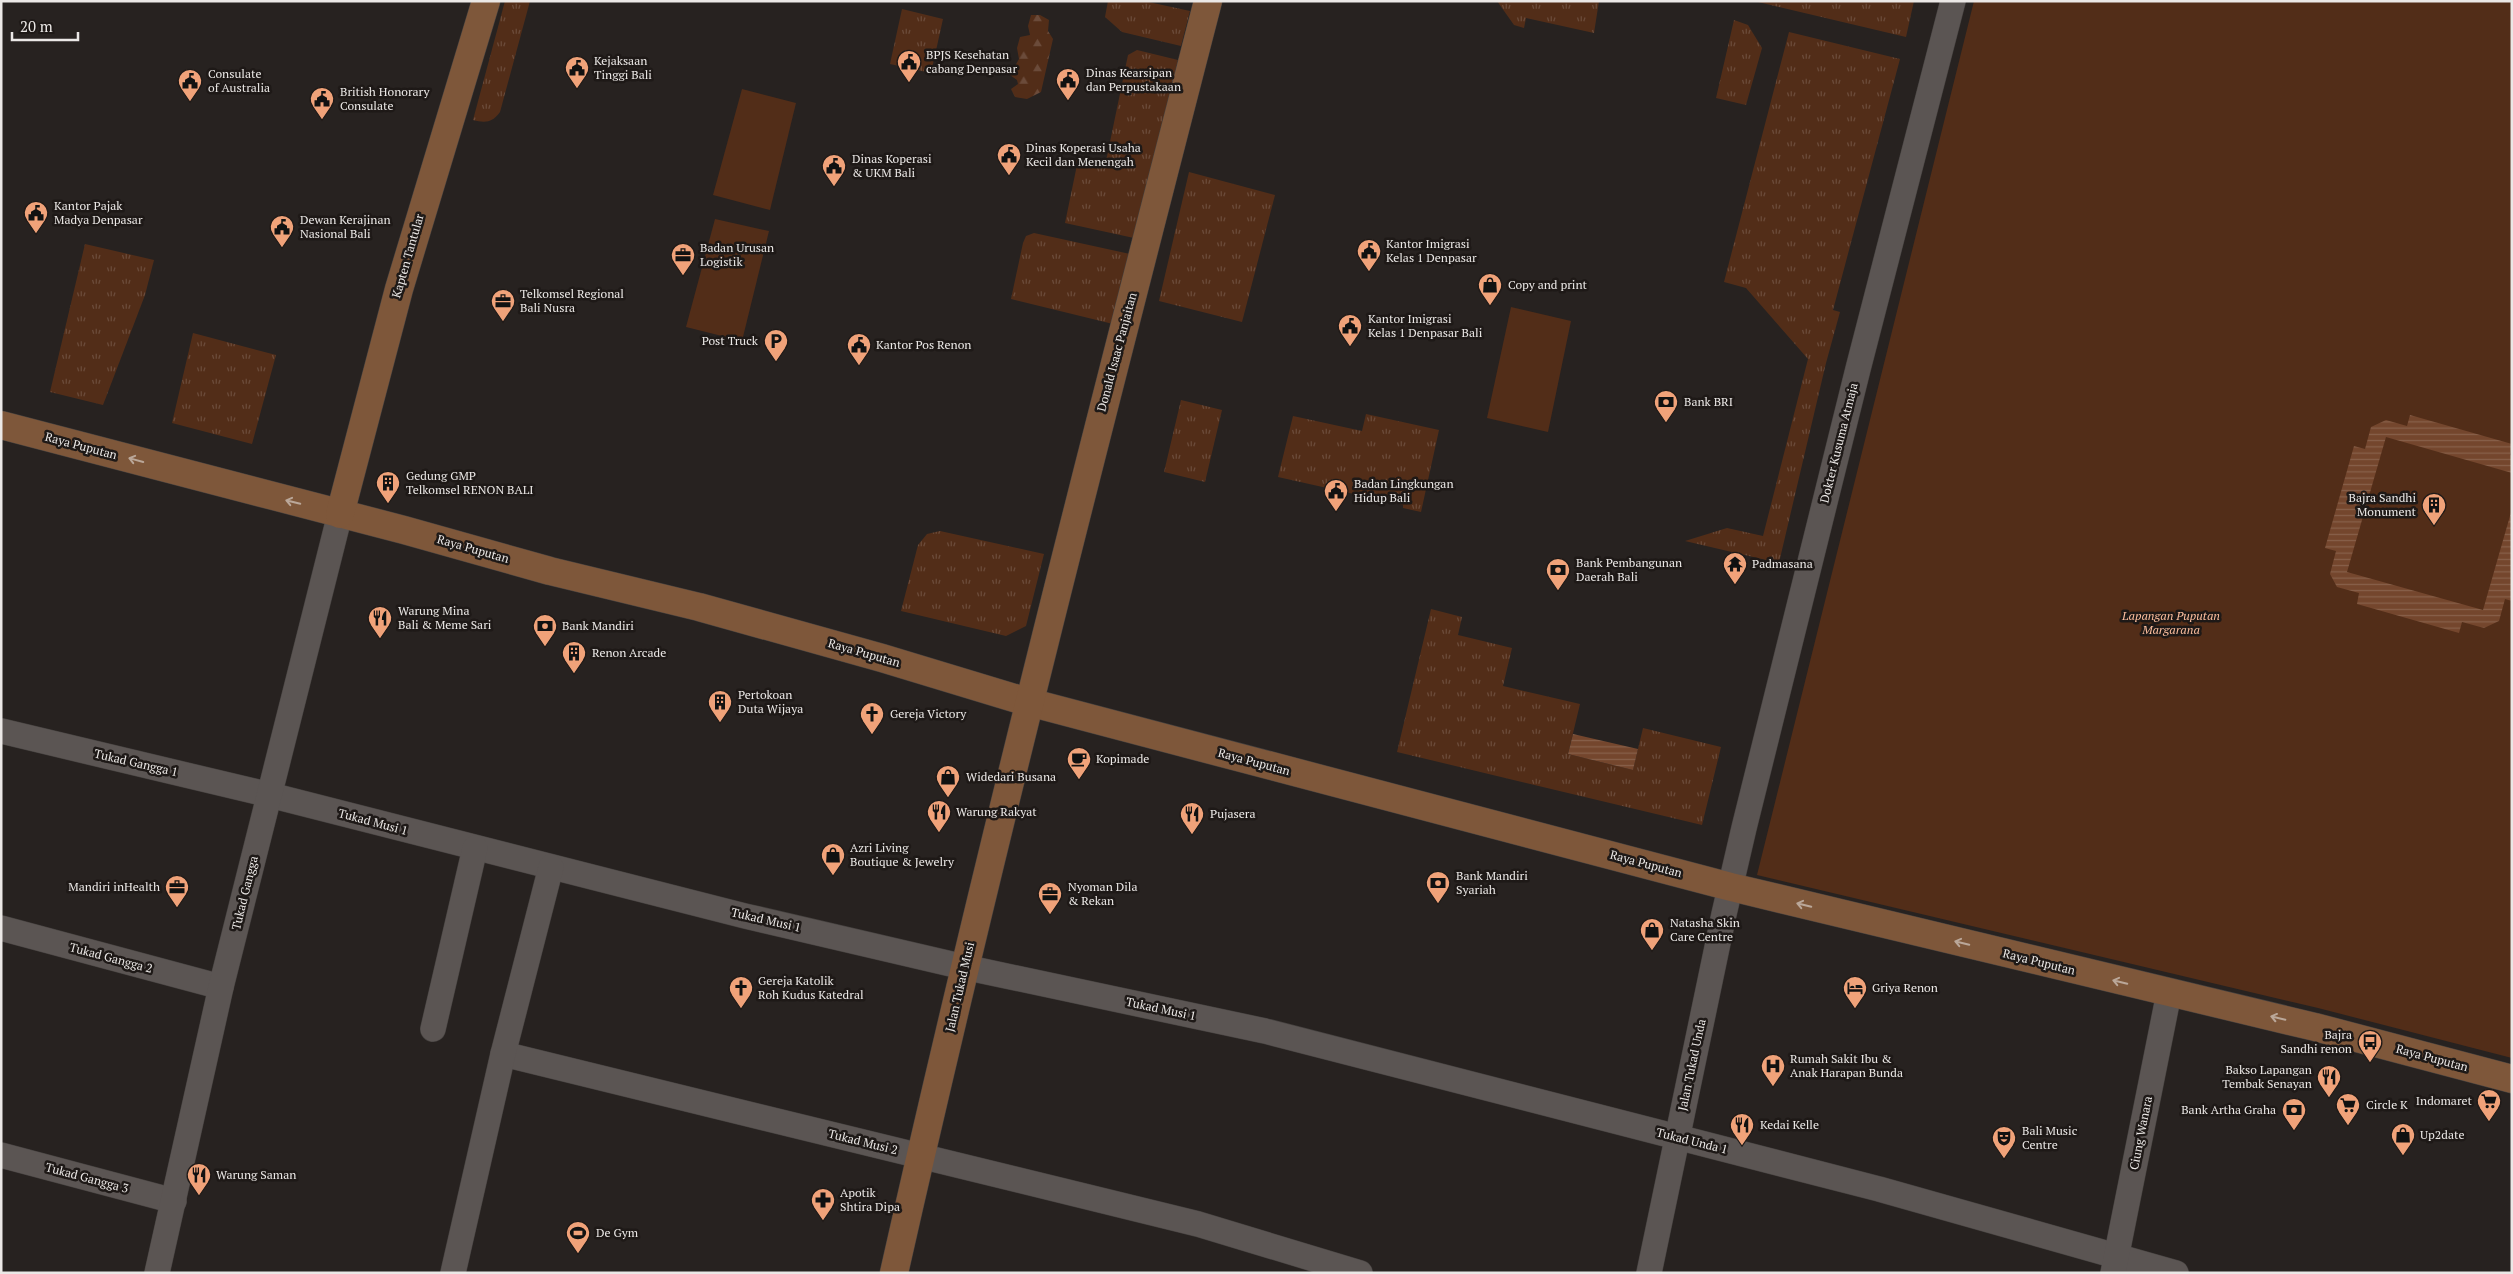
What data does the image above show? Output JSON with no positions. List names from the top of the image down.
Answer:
{
  "streets": {
    "main road": [
      "Kapten Tantular",
      "Donald Isaac Panjaitan",
      "Raya Puputan",
      "Jalan Tukad Musi"
    ],
    "street": [
      "Dokter Kusuma Atmaja",
      "Tukad Gangga 1",
      "Tukad Musi 1",
      "Tukad Gangga",
      "Tukad Gangga 2",
      "Jalan Tukad Unda",
      "Ciung Wanara",
      "Tukad Unda 1",
      "Tukad Musi 2",
      "Tukad Gangga 3"
    ]
  },
  "crossings": [
    ["Kapten Tantular", "Raya Puputan"],
    ["Kapten Tantular", "Tukad Gangga"],
    ["Donald Isaac Panjaitan", "Raya Puputan"],
    ["Donald Isaac Panjaitan", "Jalan Tukad Musi"],
    ["Dokter Kusuma Atmaja", "Raya Puputan"],
    ["Dokter Kusuma Atmaja", "Jalan Tukad Unda"],
    ["Raya Puputan", "Tukad Gangga"],
    ["Raya Puputan", "Jalan Tukad Musi"],
    ["Raya Puputan", "Jalan Tukad Unda"],
    ["Raya Puputan", "Ciung Wanara"],
    ["Tukad Gangga 1", "Tukad Musi 1"],
    ["Tukad Gangga 1", "Tukad Gangga"],
    ["Tukad Musi 1", "Tukad Gangga"],
    ["Tukad Musi 1", "Jalan Tukad Musi"],
    ["Tukad Musi 1", "Tukad Unda 1"],
    ["Tukad Gangga", "Tukad Gangga 2"],
    ["Tukad Gangga", "Tukad Gangga 3"],
    ["Jalan Tukad Musi", "Tukad Musi 2"],
    ["Jalan Tukad Unda", "Tukad Unda 1"],
    ["Ciung Wanara", "Tukad Unda 1"]
  ],
  "one_way": ["Raya Puputan"],
  "parks": ["Lapangan Puputan Margarana"],
  "places": {
    "public building": [
      "BPJS Kesehatan cabang Denpasar",
      "Kejaksaan Tinggi Bali",
      "Dinas Kearsipan dan Perpustakaan",
      "Consulate of Australia",
      "British Honorary Consulate",
      "Dinas Koperasi Usaha Kecil dan Menengah",
      "Dinas Koperasi & UKM Bali",
      "Kantor Pajak Madya Denpasar",
      "Dewan Kerajinan Nasional Bali",
      "Kantor Imigrasi Kelas 1 Denpasar",
      "Kantor Imigrasi Kelas 1 Denpasar Bali",
      "Kantor Pos Renon",
      "Badan Lingkungan Hidup Bali"
    ],
    "office": [
      "Badan Urusan Logistik",
      "Telkomsel Regional Bali Nusra",
      "Mandiri inHealth",
      "Nyoman Dila & Rekan"
    ],
    "shop": [
      "Copy and print",
      "Widedari Busana",
      "Azri Living Boutique & Jewelry",
      "Natasha Skin Care Centre",
      "Up2date"
    ],
    "parking": ["Post Truck"],
    "bank": [
      "Bank BRI",
      "Bank Pembangunan Daerah Bali",
      "Bank Mandiri",
      "Bank Mandiri Syariah",
      "Bank Artha Graha"
    ],
    "building": [
      "Gedung GMP Telkomsel RENON BALI",
      "Bajra Sandhi Monument",
      "Renon Arcade",
      "Pertokoan Duta Wijaya"
    ],
    "temple": ["Padmasana"],
    "restaurant": [
      "Warung Mina Bali & Meme Sari",
      "Warung Rakyat",
      "Pujasera",
      "Bakso Lapangan Tembak Senayan",
      "Kedai Kelle",
      "Warung Saman"
    ],
    "church": ["Gereja Victory", "Gereja Katolik Roh Kudus Katedral"],
    "cafe": ["Kopimade"],
    "hotel": ["Griya Renon"],
    "bus stop": ["Bajra Sandhi renon"],
    "hospital": ["Rumah Sakit Ibu & Anak Harapan Bunda"],
    "supermarket": ["Indomaret", "Circle K"],
    "theatre": ["Bali Music Centre"],
    "pharmacy": ["Apotik Shtira Dipa"],
    "sports": ["De Gym"]
  },
  "scale_bar": "20 m"
}
